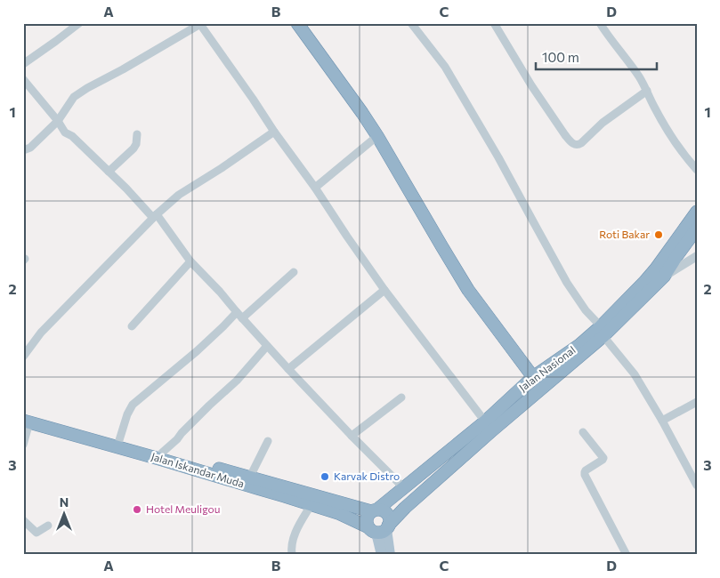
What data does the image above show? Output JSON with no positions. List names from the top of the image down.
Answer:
{
  "streets": {
    "highway": ["Jalan Nasional", "Jalan Iskandar Muda"]
  },
  "crossings": [
    ["Jalan Nasional", "Jalan Iskandar Muda"]
  ],
  "places": ["Roti Bakar", "Karvak Distro", "Hotel Meuligou"],
  "scale_bar": "100 m",
  "north": "top",
  "grid": {
    "columns": [
      "A",
      "B",
      "C",
      "D"
    ],
    "rows": ["1", "2", "3"]
  }
}
